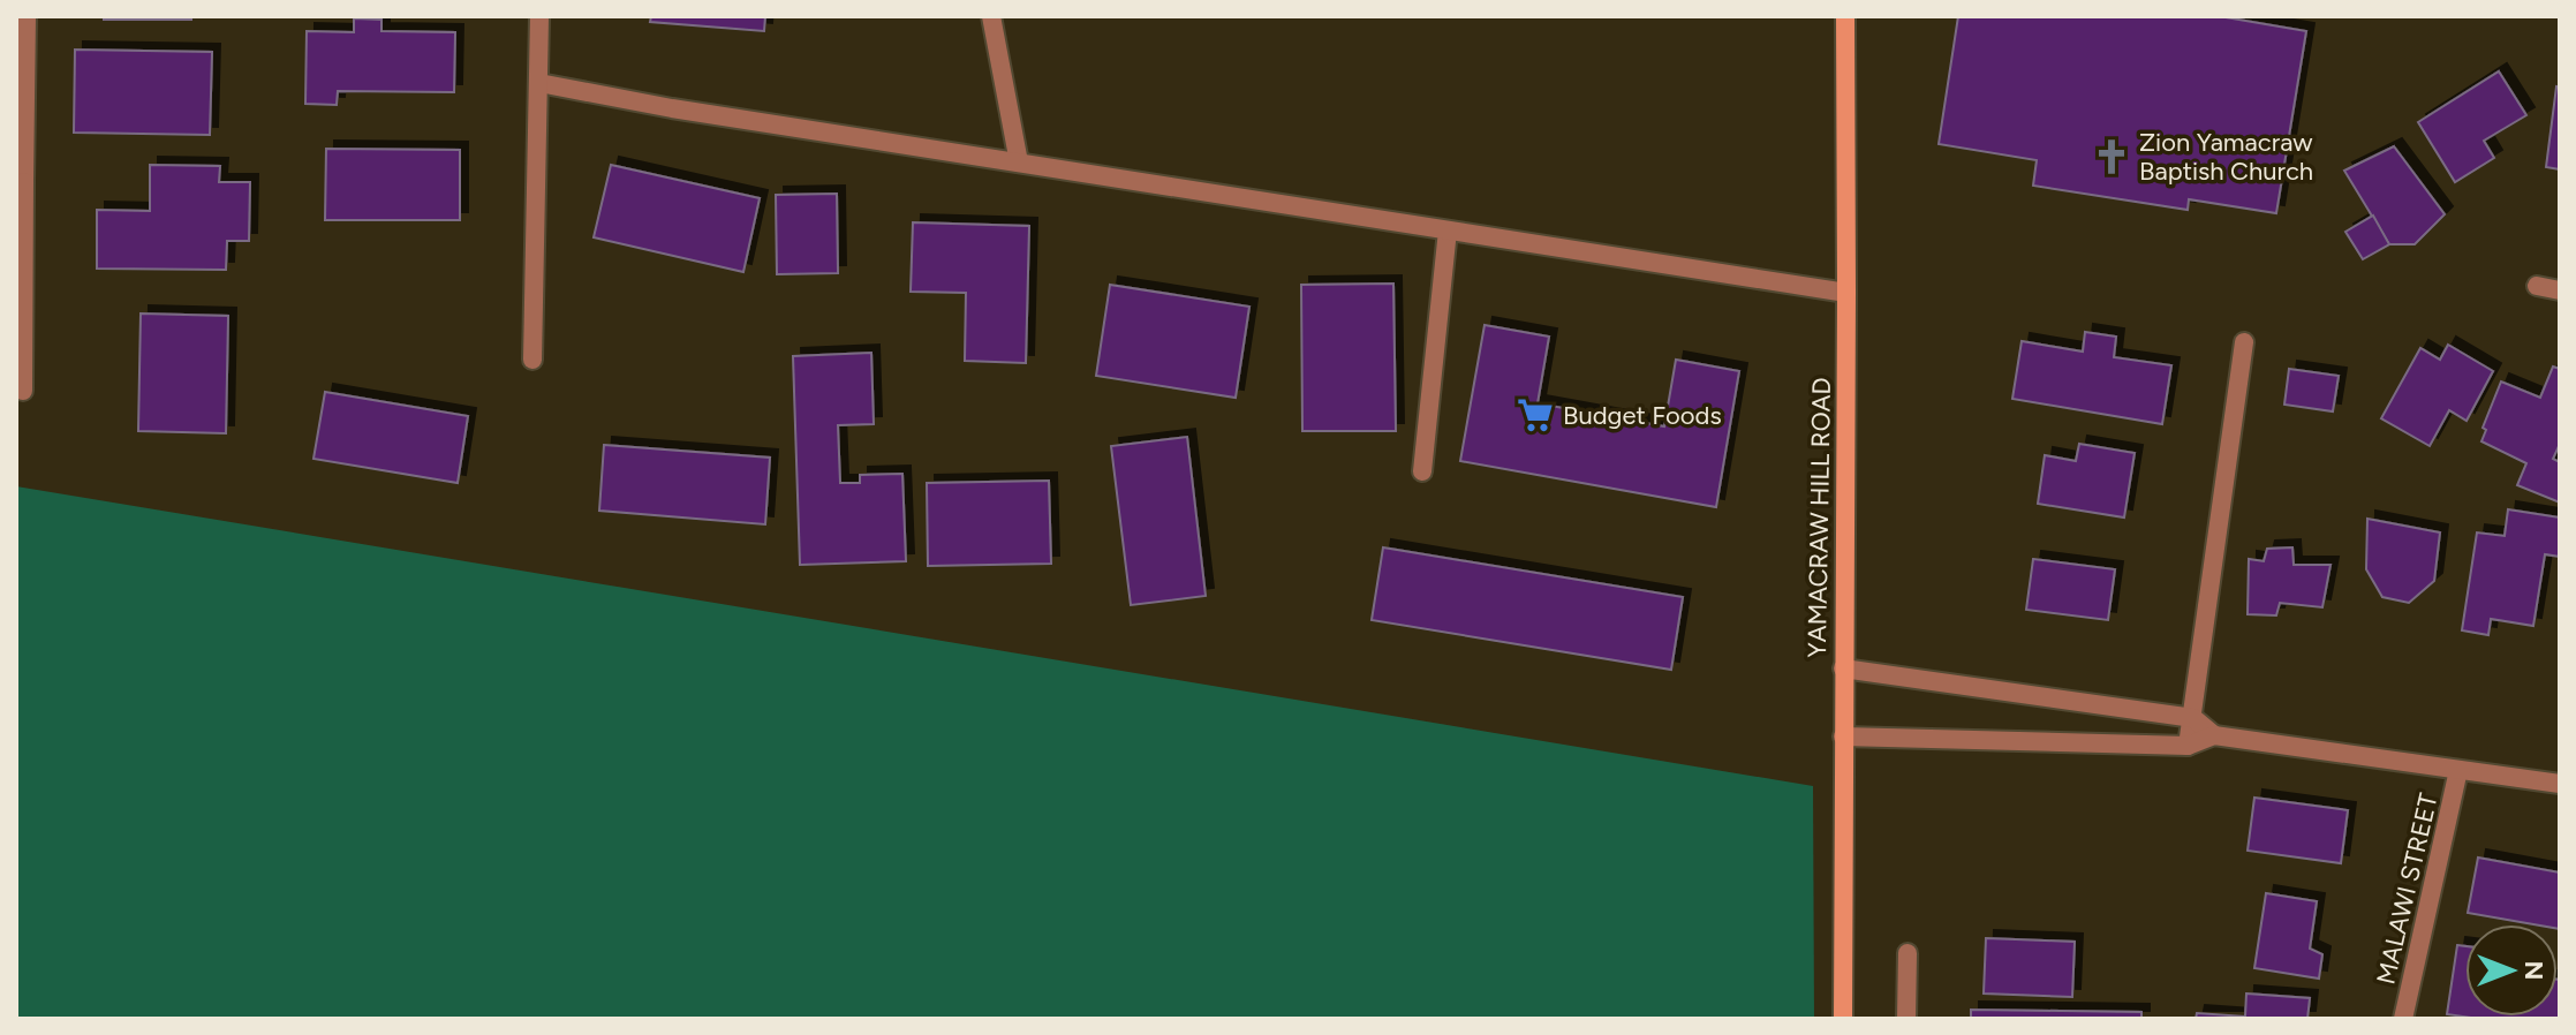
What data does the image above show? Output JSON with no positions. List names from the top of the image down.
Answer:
{
  "streets": {
    "main road": ["YAMACRAW HILL ROAD"],
    "street": ["MALAWI STREET"]
  },
  "places": {
    "church": ["Zion Yamacraw Baptish Church"],
    "supermarket": ["Budget Foods"]
  },
  "north": "right"
}
